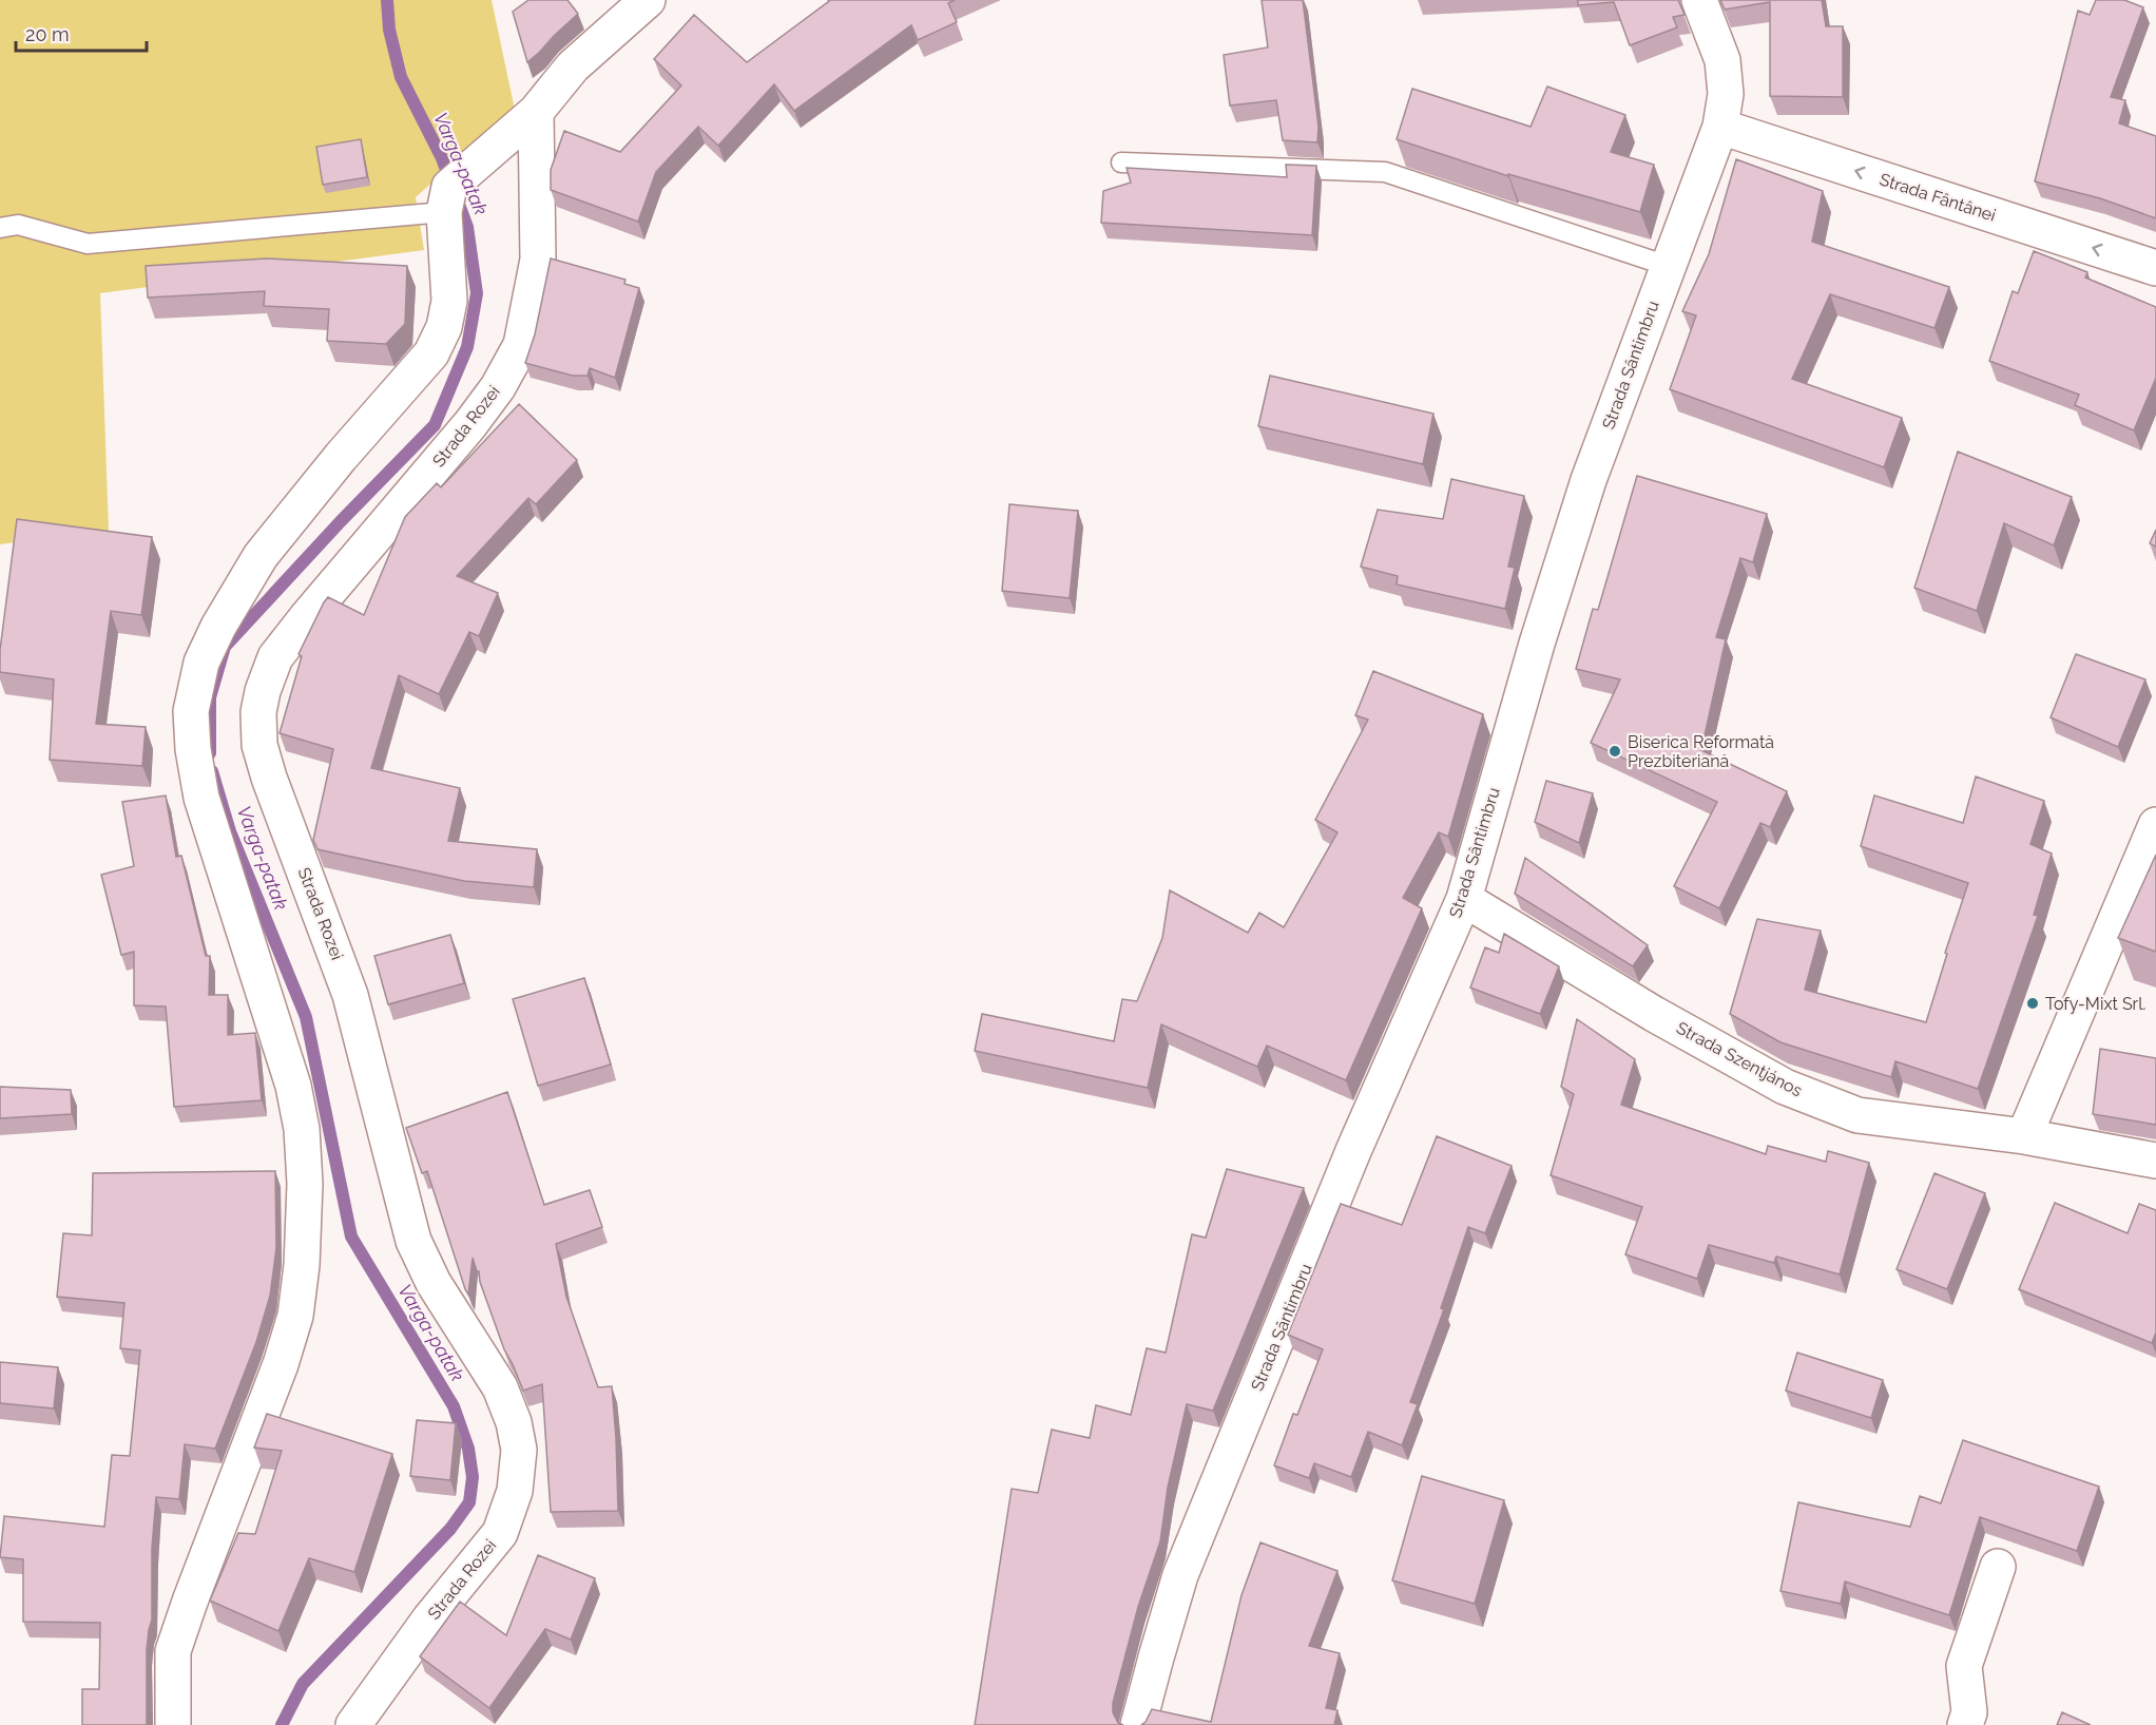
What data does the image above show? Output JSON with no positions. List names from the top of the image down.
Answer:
{
  "streets": {
    "street": [
      "Strada Fântânei",
      "Strada Sântimbru",
      "Strada Rozei",
      "Strada Szentjános"
    ]
  },
  "crossings": [
    ["Strada Fântânei", "Strada Sântimbru"],
    ["Strada Sântimbru", "Strada Szentjános"]
  ],
  "one_way": ["Strada Fântânei"],
  "water": ["Varga-patak"],
  "places": ["Biserica Reformată Prezbiteriană", "Tofy-Mixt Srl."],
  "scale_bar": "20 m"
}
